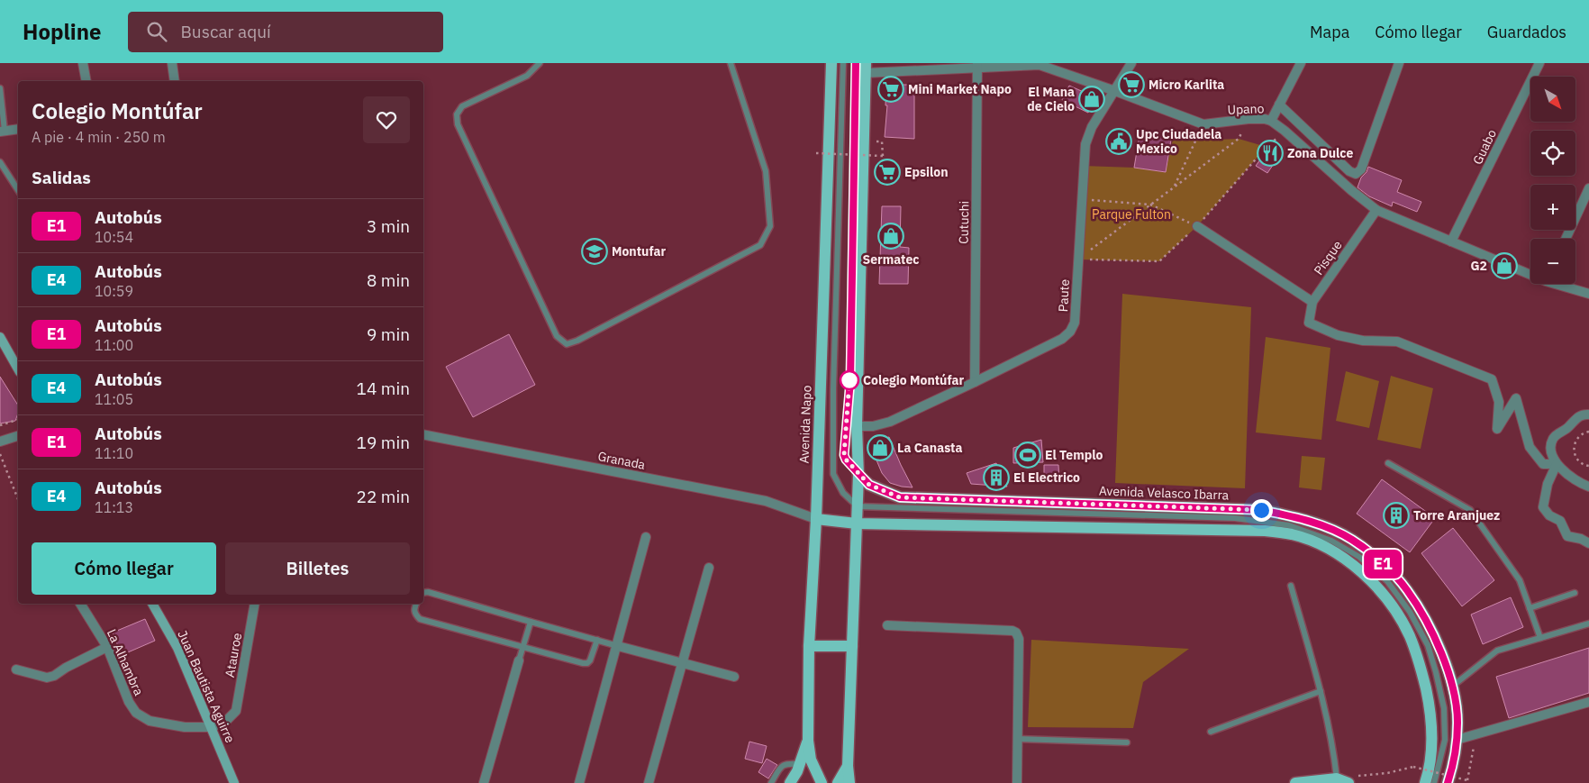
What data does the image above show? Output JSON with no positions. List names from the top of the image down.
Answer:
{
  "streets": {
    "main road": ["Avenida Napo", "Avenida Velasco Ibarra", "Juan Bautista Aguirre"],
    "street": [
      "Upano",
      "Guabo",
      "Cutuchi",
      "Pisque",
      "Paute",
      "Granada",
      "Atauroe",
      "La Alhambra"
    ]
  },
  "crossings": [
    ["Upano", "Guabo"],
    ["Upano", "Cutuchi"],
    ["Upano", "Pisque"],
    ["Upano", "Paute"],
    ["Cutuchi", "Paute"],
    ["Avenida Napo", "Granada"],
    ["Atauroe", "La Alhambra"],
    ["Atauroe", "Juan Bautista Aguirre"],
    ["La Alhambra", "Juan Bautista Aguirre"]
  ],
  "parks": ["Parque Fulton"],
  "places": {
    "supermarket": ["Micro Karlita", "Mini Market Napo", "Epsilon"],
    "shop": [
      "El Mana de Cielo",
      "Sermatec",
      "G2",
      "La Canasta"
    ],
    "public building": ["Upc Ciudadela Mexico"],
    "restaurant": ["Zona Dulce"],
    "school or university": ["Montufar"],
    "other": ["Colegio Montúfar"],
    "sports": ["El Templo"],
    "building": ["El Electrico", "Torre Aranjuez"]
  },
  "lines": ["bus line E1"],
  "north": "bottom right",
  "page": {
    "header": "Hopline",
    "search": "Buscar aquí",
    "nav": ["Mapa", "Cómo llegar", "Guardados"],
    "on_map": "E1",
    "map_buttons": ["+", "−"],
    "heading": [
      ["Colegio Montúfar", "A pie · 4 min · 250 m"],
      "Salidas"
    ],
    "list": [
      {
        "mark": "E1",
        "name": "Autobús",
        "note": "10:54",
        "value": "3 min"
      },
      {
        "mark": "E4",
        "name": "Autobús",
        "note": "10:59",
        "value": "8 min"
      },
      {
        "mark": "E1",
        "name": "Autobús",
        "note": "11:00",
        "value": "9 min"
      },
      {
        "mark": "E4",
        "name": "Autobús",
        "note": "11:05",
        "value": "14 min"
      },
      {
        "mark": "E1",
        "name": "Autobús",
        "note": "11:10",
        "value": "19 min"
      },
      {
        "mark": "E4",
        "name": "Autobús",
        "note": "11:13",
        "value": "22 min"
      }
    ],
    "buttons": ["Cómo llegar", "Billetes"]
  }
}
